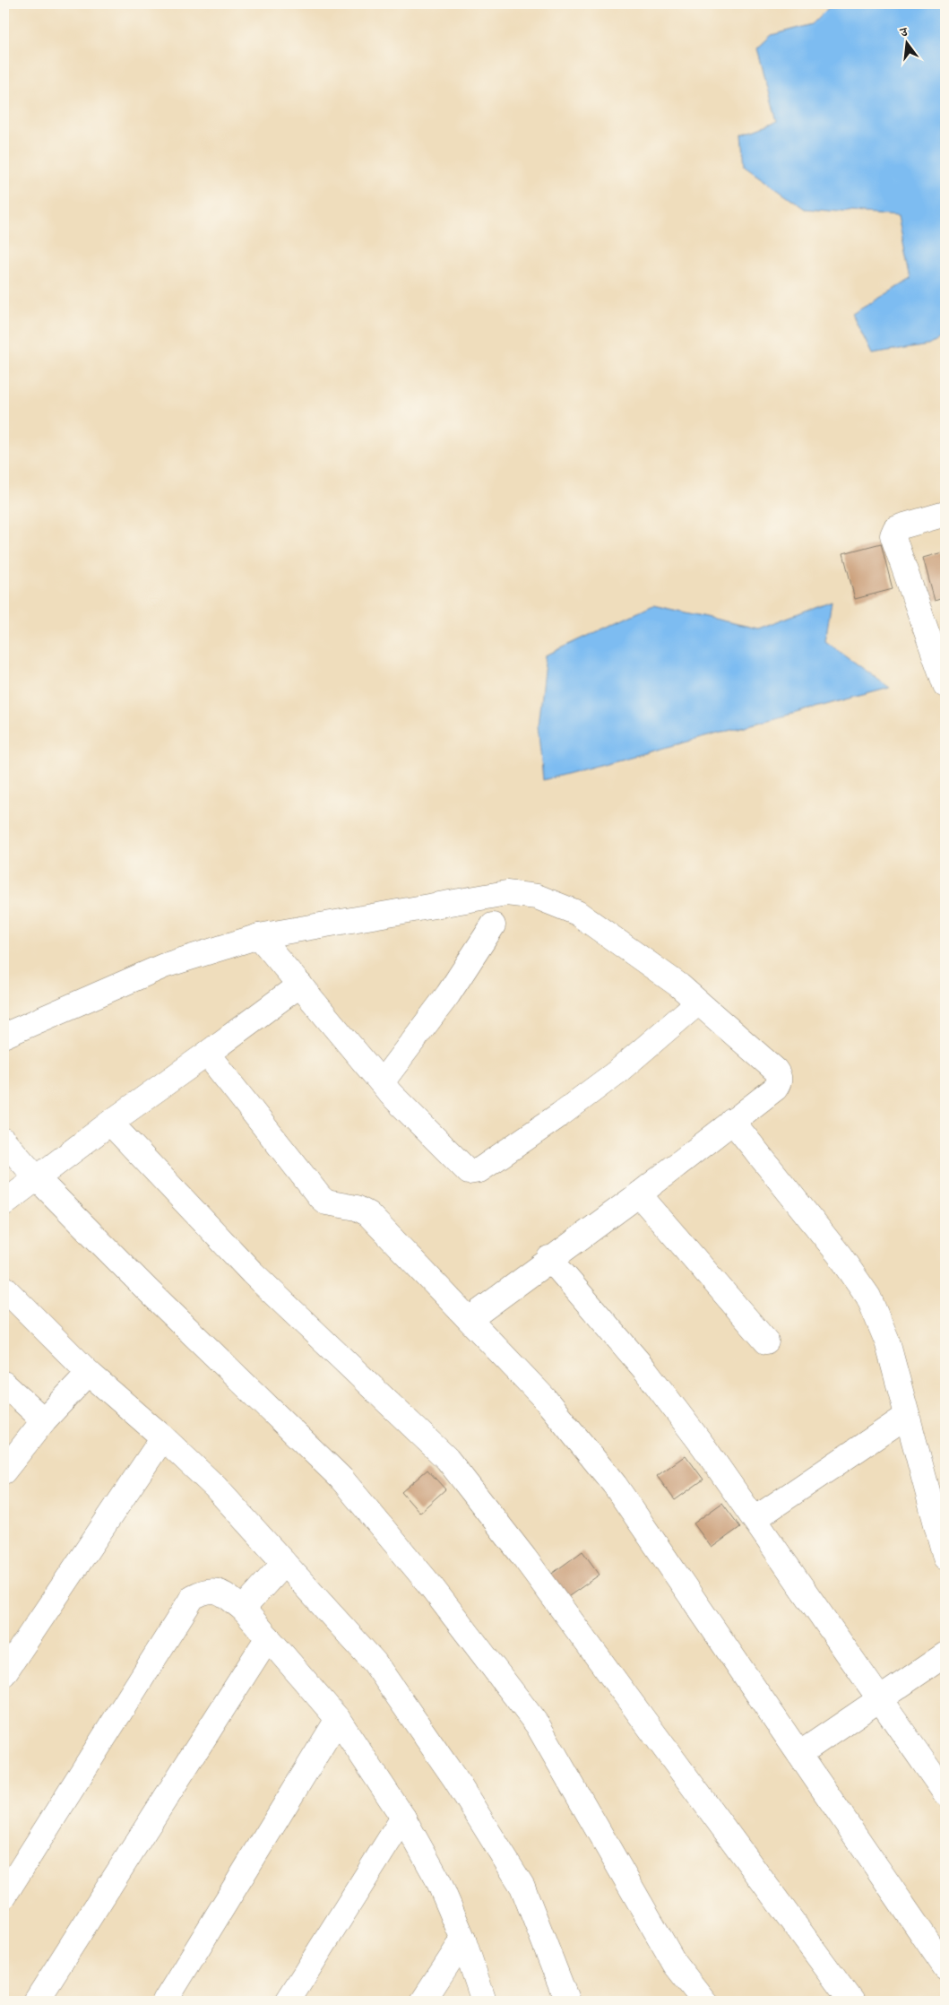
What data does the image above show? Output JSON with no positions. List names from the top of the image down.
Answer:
{
  "north": "top"
}
